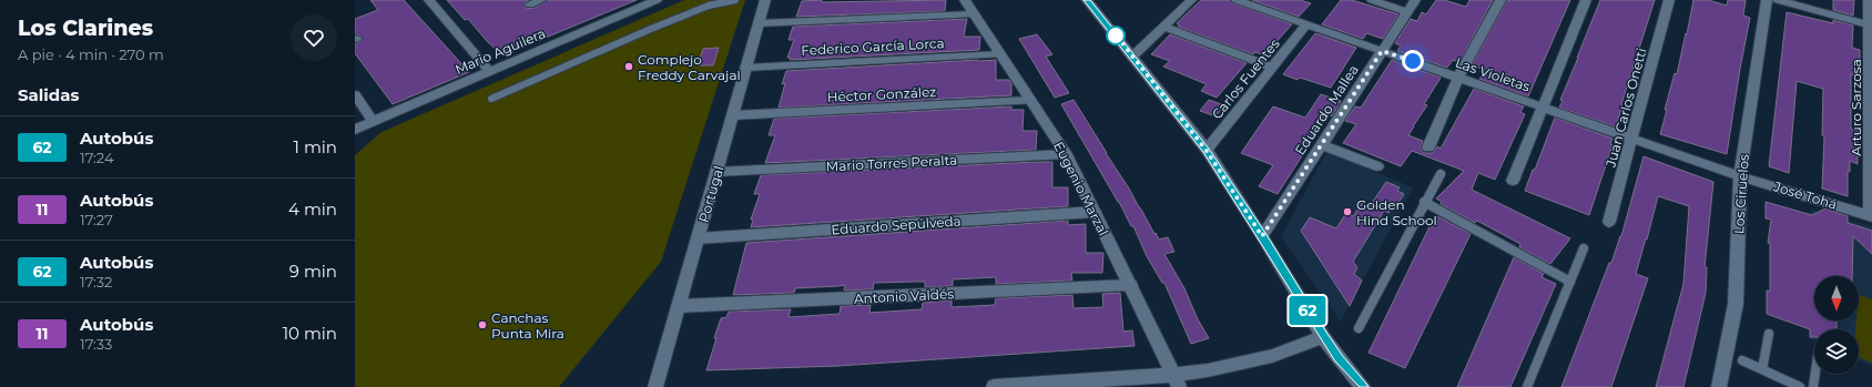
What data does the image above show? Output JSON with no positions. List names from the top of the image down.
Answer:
{
  "streets": {
    "street": [
      "Federico García Lorca",
      "Mario Aguilera",
      "Las Violetas",
      "Carlos Fuentes",
      "Héctor González",
      "Juan Carlos Onetti",
      "Arturo Sarzosa",
      "Eduardo Mallea",
      "Mario Torres Peralta",
      "Eugenio Marzal",
      "Portugal",
      "Los Ciruelos",
      "José Tohá",
      "Eduardo Sepúlveda",
      "Antonio Valdés"
    ]
  },
  "crossings": [
    ["Federico García Lorca", "Eugenio Marzal"],
    ["Federico García Lorca", "Portugal"],
    ["Las Violetas", "Carlos Fuentes"],
    ["Las Violetas", "Juan Carlos Onetti"],
    ["Las Violetas", "Eduardo Mallea"],
    ["Las Violetas", "Los Ciruelos"],
    ["Las Violetas", "José Tohá"],
    ["Héctor González", "Eugenio Marzal"],
    ["Héctor González", "Portugal"],
    ["Arturo Sarzosa", "José Tohá"],
    ["Mario Torres Peralta", "Eugenio Marzal"],
    ["Mario Torres Peralta", "Portugal"],
    ["Eugenio Marzal", "Eduardo Sepúlveda"],
    ["Eugenio Marzal", "Antonio Valdés"],
    ["Portugal", "Eduardo Sepúlveda"],
    ["Portugal", "Antonio Valdés"],
    ["Los Ciruelos", "José Tohá"]
  ],
  "places": ["Complejo Freddy Carvajal", "Golden Hind School", "Canchas Punta Mira"],
  "lines": ["bus line 62"],
  "north": "bottom",
  "page": {
    "heading": [
      ["Los Clarines", "A pie · 4 min · 270 m"],
      "Salidas"
    ],
    "on_map": "62",
    "list": [
      {
        "mark": "62",
        "name": "Autobús",
        "note": "17:24",
        "value": "1 min"
      },
      {
        "mark": "11",
        "name": "Autobús",
        "note": "17:27",
        "value": "4 min"
      },
      {
        "mark": "62",
        "name": "Autobús",
        "note": "17:32",
        "value": "9 min"
      },
      {
        "mark": "11",
        "name": "Autobús",
        "note": "17:33",
        "value": "10 min"
      }
    ]
  }
}
